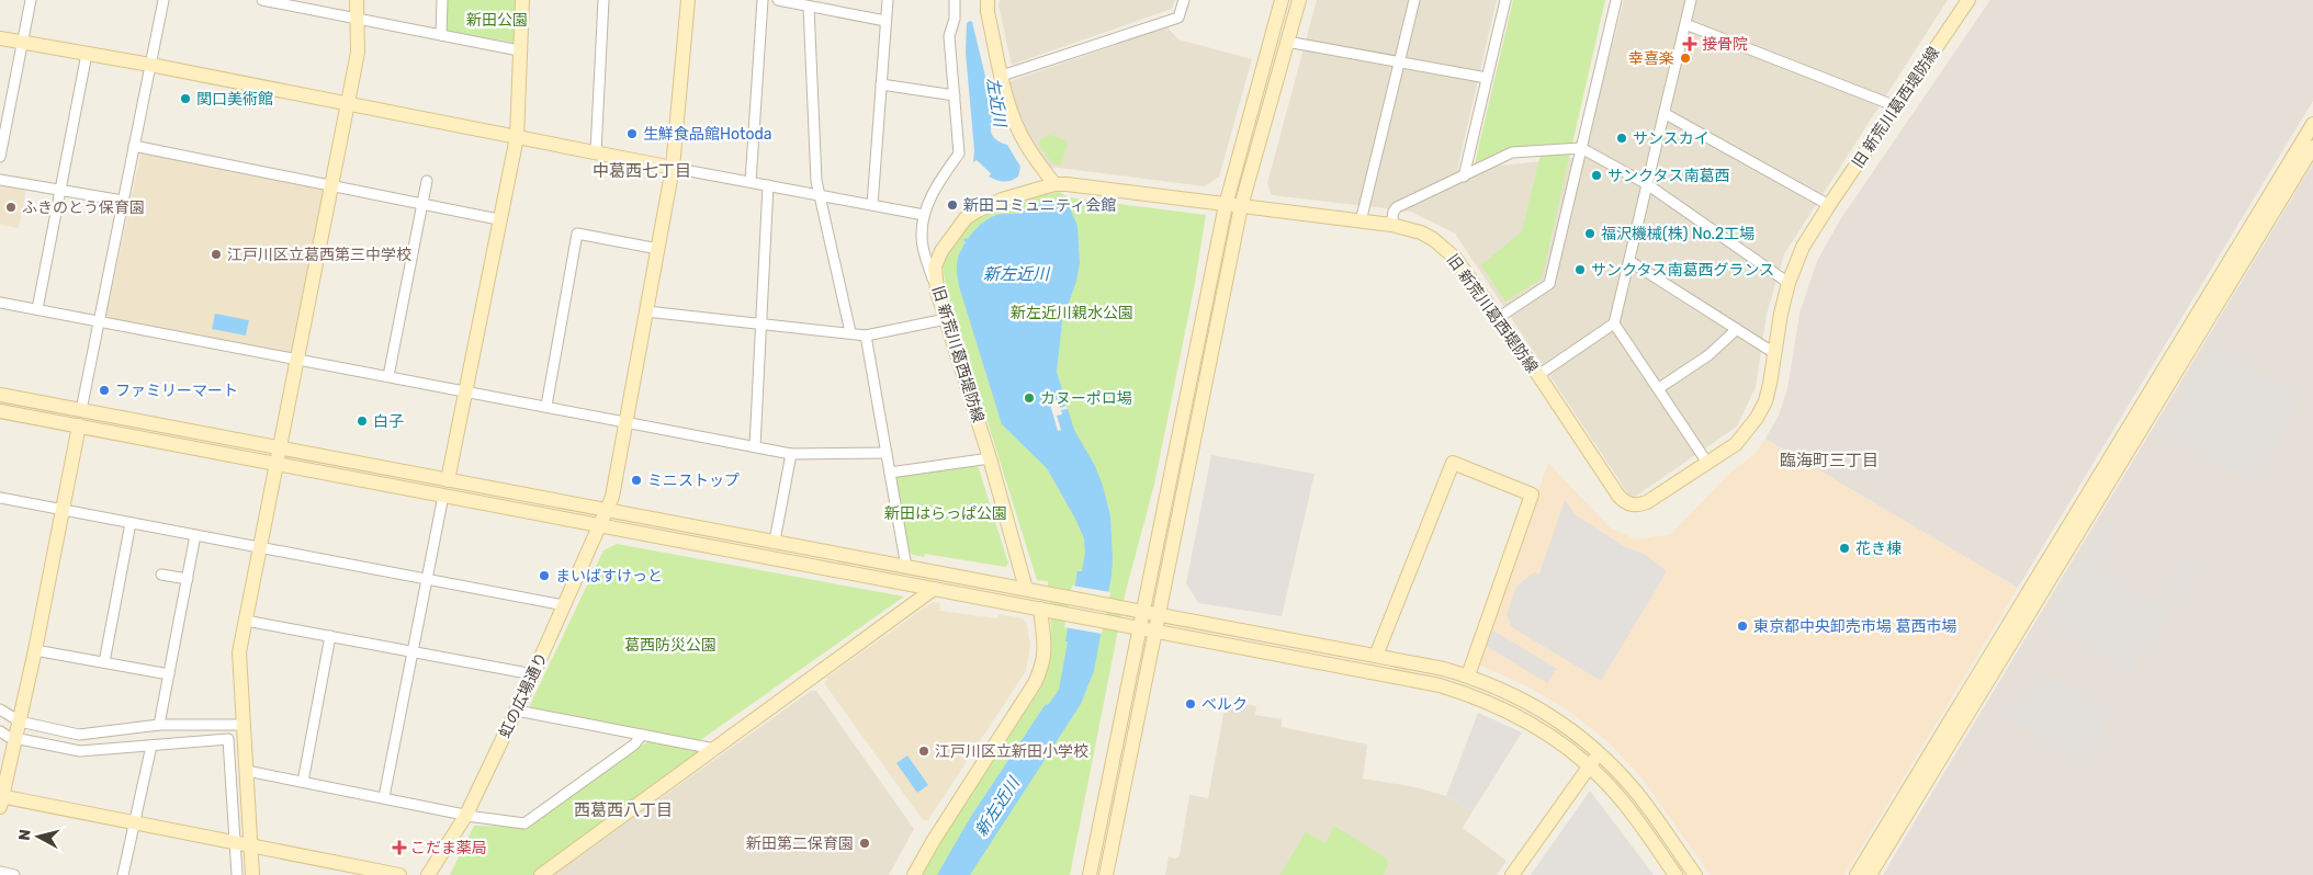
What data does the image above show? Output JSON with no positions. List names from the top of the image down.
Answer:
{
  "streets": {
    "street": ["旧 新荒川葛西堤防線", "虹の広場通り"]
  },
  "districts": ["中葛西七丁目", "臨海町三丁目", "西葛西八丁目"],
  "water": ["左近川", "新左近川"],
  "parks": [
    "新田公園",
    "新左近川親水公園",
    "新田はらっぱ公園",
    "葛西防災公園"
  ],
  "places": {
    "health": ["接骨院", "こだま薬局"],
    "other": [
      "幸喜楽",
      "関口美術館",
      "生鮮食品館Hotoda",
      "サンスカイ",
      "サンクタス南葛西",
      "新田コミュニティ会館",
      "ふきのとう保育園",
      "福沢機械(株) No.2工場",
      "江戸川区立葛西第三中学校",
      "サンクタス南葛西グランス",
      "ファミリーマート",
      "カヌーポロ場",
      "白子",
      "ミニストップ",
      "花き棟",
      "まいばすけっと",
      "東京都中央卸売市場 葛西市場",
      "ベルク",
      "江戸川区立新田小学校",
      "新田第二保育園"
    ]
  },
  "north": "left"
}
